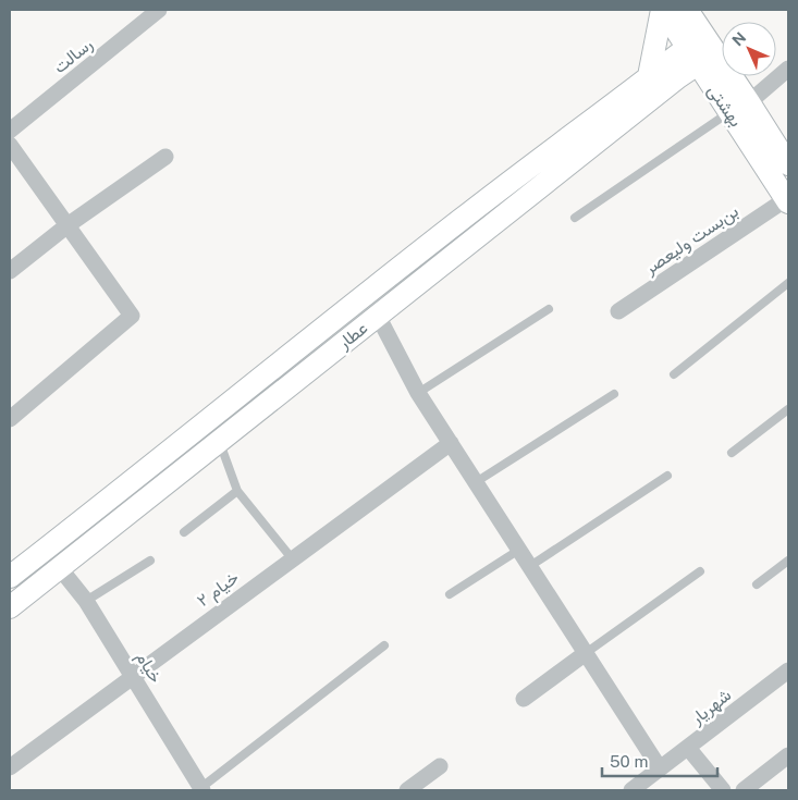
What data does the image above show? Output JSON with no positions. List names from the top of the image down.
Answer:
{
  "streets": {
    "street": [
      "رسالت",
      "بهشتی",
      "بن‌بست ولیعصر",
      "عطار",
      "خیام ۲",
      "خیام",
      "شهریار"
    ]
  },
  "crossings": [
    ["بهشتی", "بن‌بست ولیعصر"],
    ["بهشتی", "عطار"],
    ["عطار", "خیام"],
    ["خیام ۲", "خیام"]
  ],
  "scale_bar": "50 m",
  "north": "top left"
}
